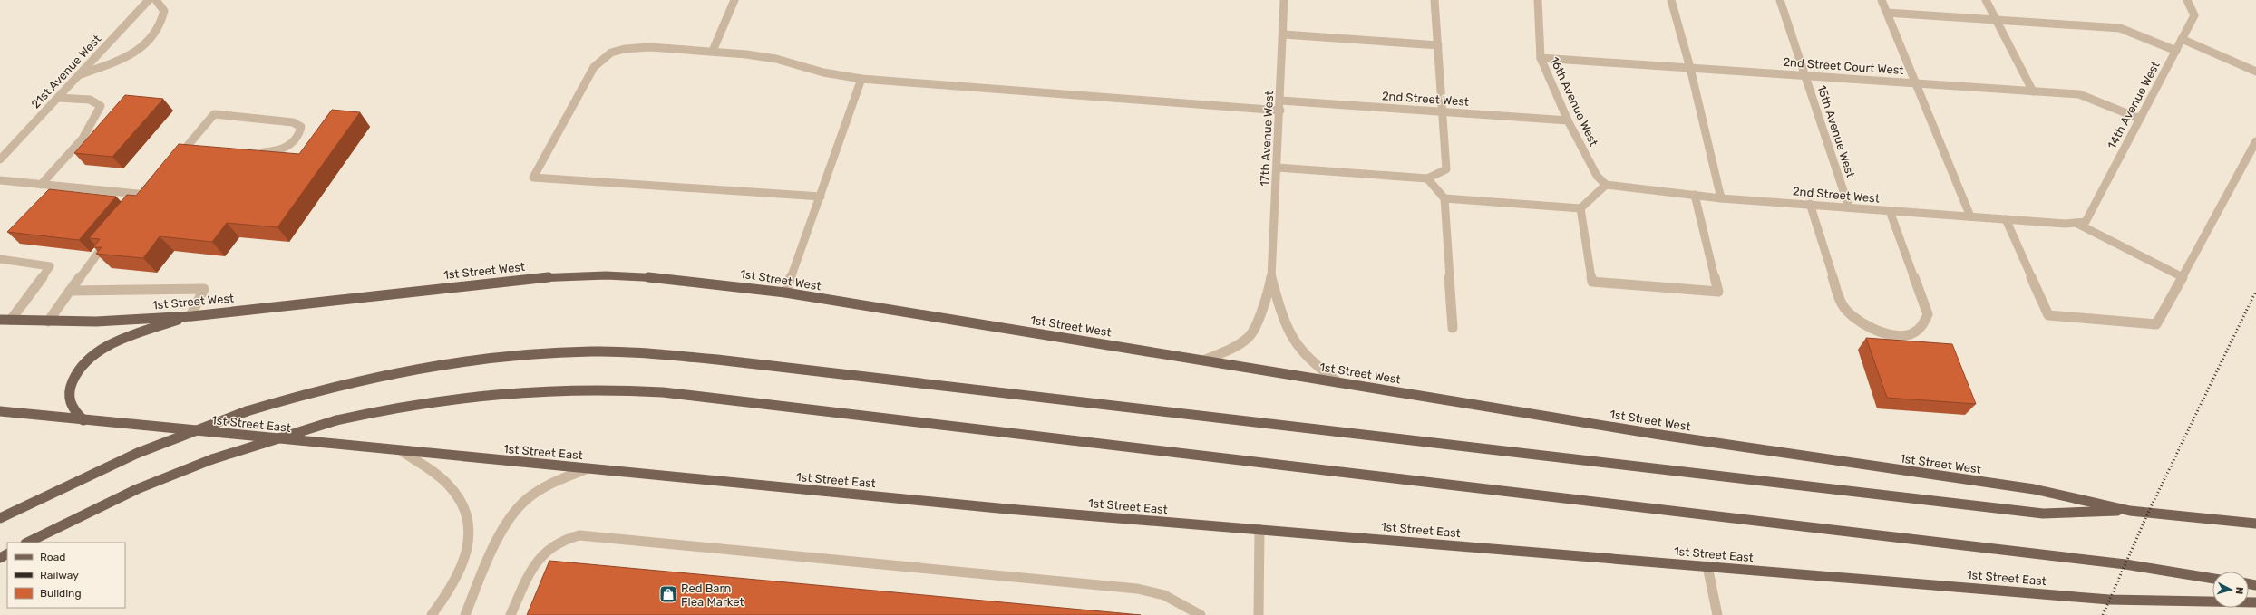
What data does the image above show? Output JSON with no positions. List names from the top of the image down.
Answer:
{
  "streets": {
    "main road": ["1st Street West", "1st Street East"],
    "street": [
      "2nd Street Court West",
      "21st Avenue West",
      "2nd Street West",
      "16th Avenue West",
      "14th Avenue West",
      "15th Avenue West",
      "17th Avenue West"
    ]
  },
  "crossings": [
    ["2nd Street Court West", "16th Avenue West"],
    ["2nd Street Court West", "14th Avenue West"],
    ["2nd Street Court West", "15th Avenue West"],
    ["2nd Street West", "16th Avenue West"],
    ["2nd Street West", "14th Avenue West"],
    ["2nd Street West", "15th Avenue West"],
    ["2nd Street West", "17th Avenue West"],
    ["17th Avenue West", "1st Street West"]
  ],
  "places": {
    "shop": ["Red Barn Flea Market"]
  },
  "legend": ["Road", "Railway", "Building"],
  "north": "right"
}
